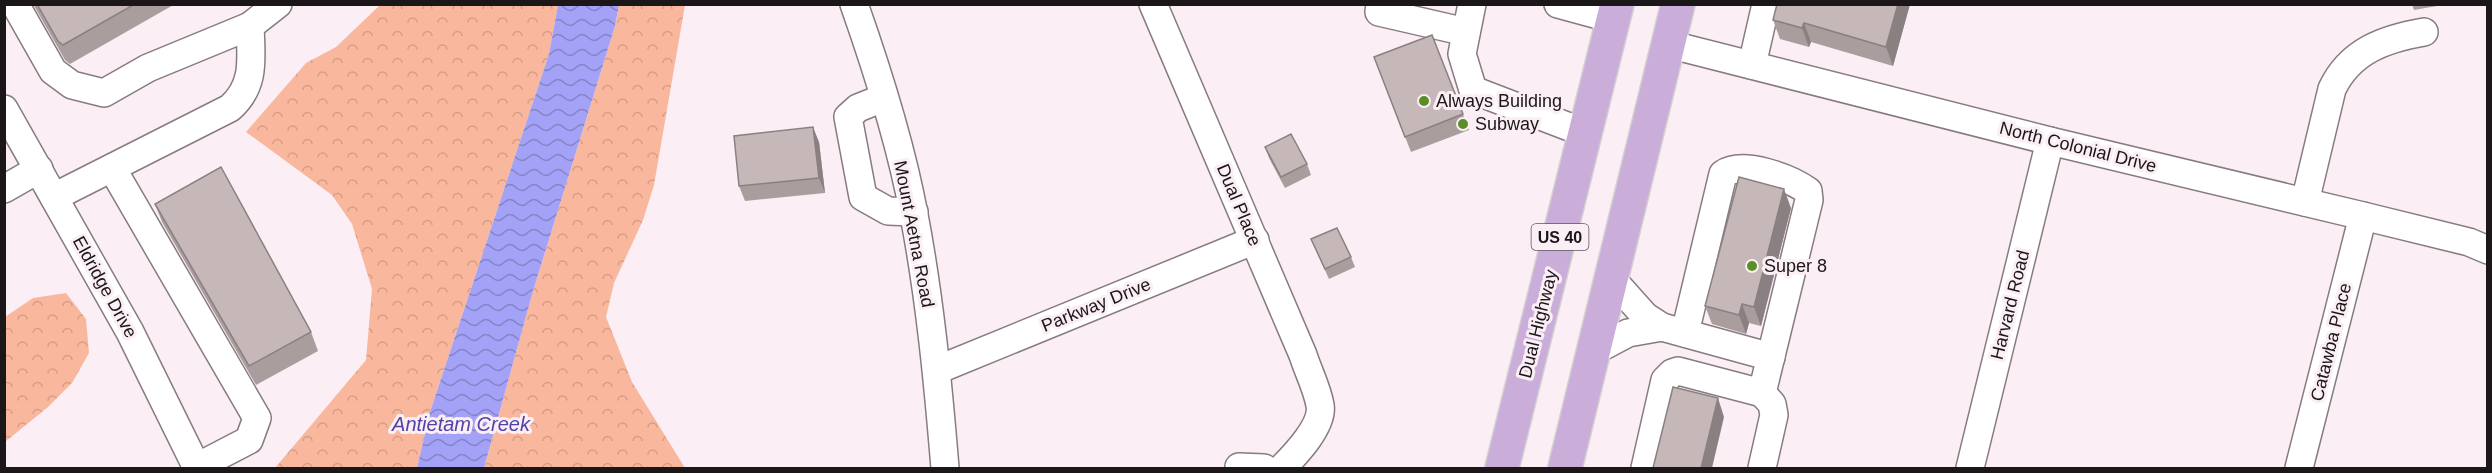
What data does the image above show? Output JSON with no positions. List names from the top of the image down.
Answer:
{
  "streets": {
    "main road": ["US 40", "Dual Highway"],
    "street": [
      "North Colonial Drive",
      "Dual Place",
      "Mount Aetna Road",
      "Eldridge Drive",
      "Parkway Drive",
      "Harvard Road",
      "Catawba Place"
    ]
  },
  "crossings": [
    ["North Colonial Drive", "Harvard Road"],
    ["North Colonial Drive", "Catawba Place"],
    ["Dual Place", "Parkway Drive"],
    ["Mount Aetna Road", "Parkway Drive"]
  ],
  "water": ["Antietam Creek"],
  "places": ["Always Building", "Subway", "Super 8"]
}
